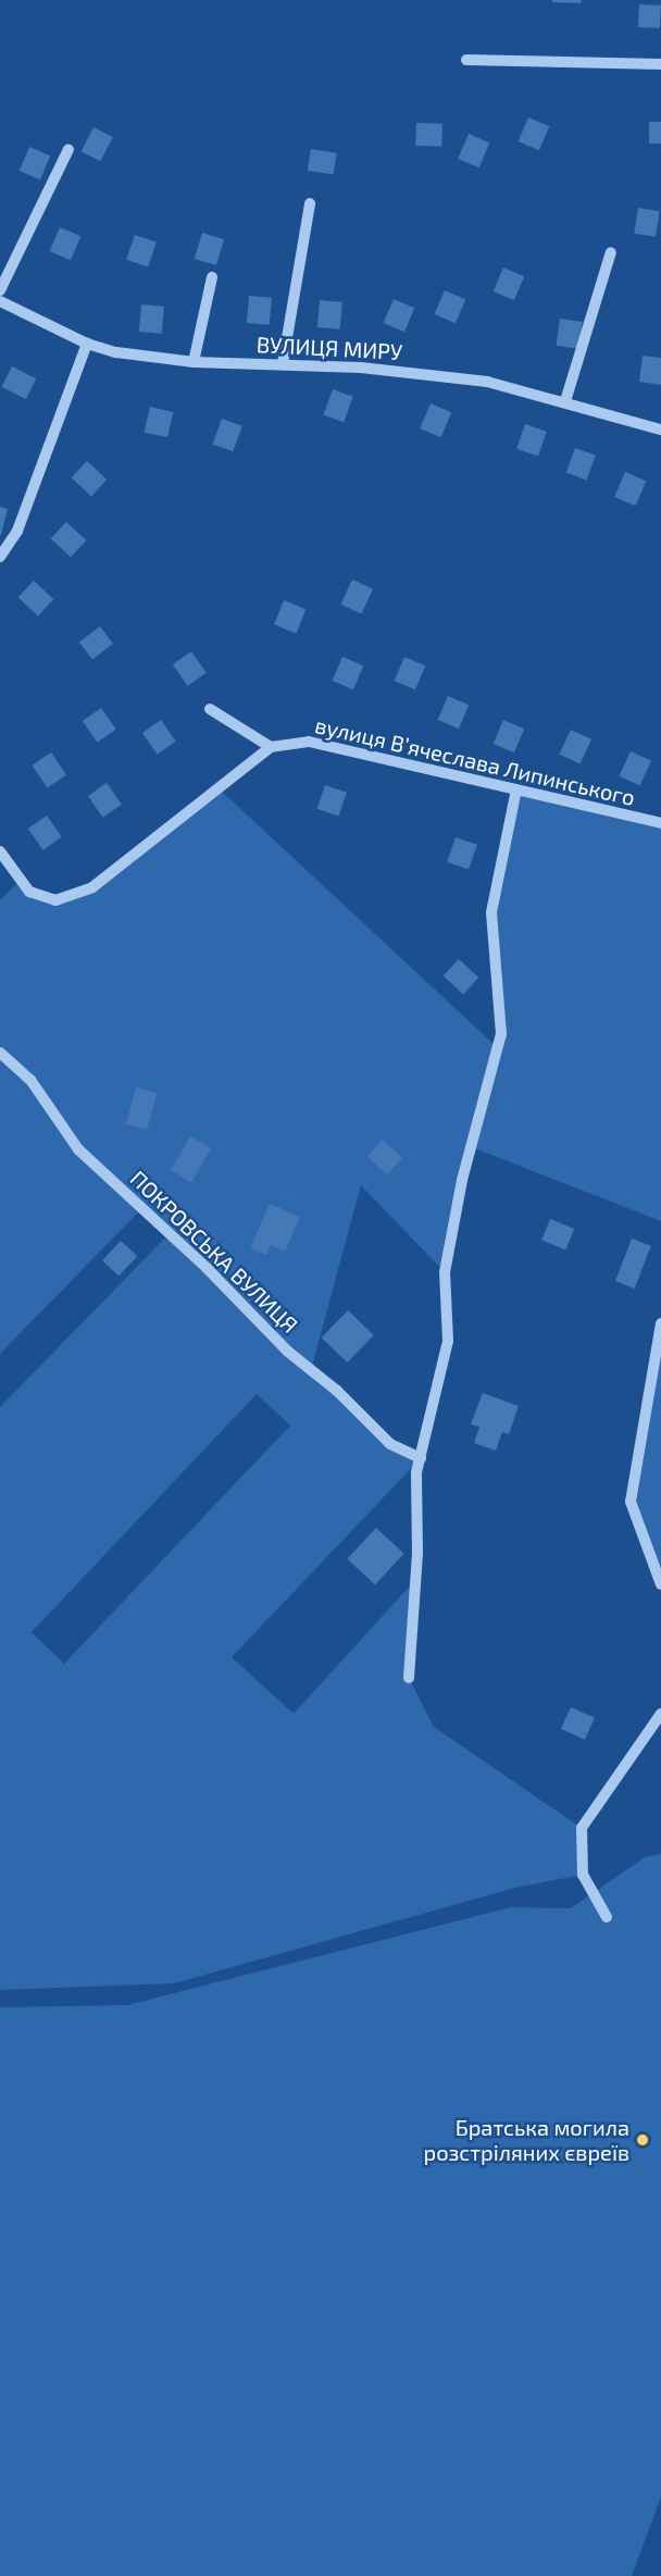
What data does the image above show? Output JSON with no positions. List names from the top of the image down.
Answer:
{
  "streets": {
    "street": ["ВУЛИЦЯ МИРУ", "вулиця Вʼячеслава Липинського", "ПОКРОВСЬКА ВУЛИЦЯ"]
  },
  "places": ["Братська могила розстріляних євреїв"]
}
